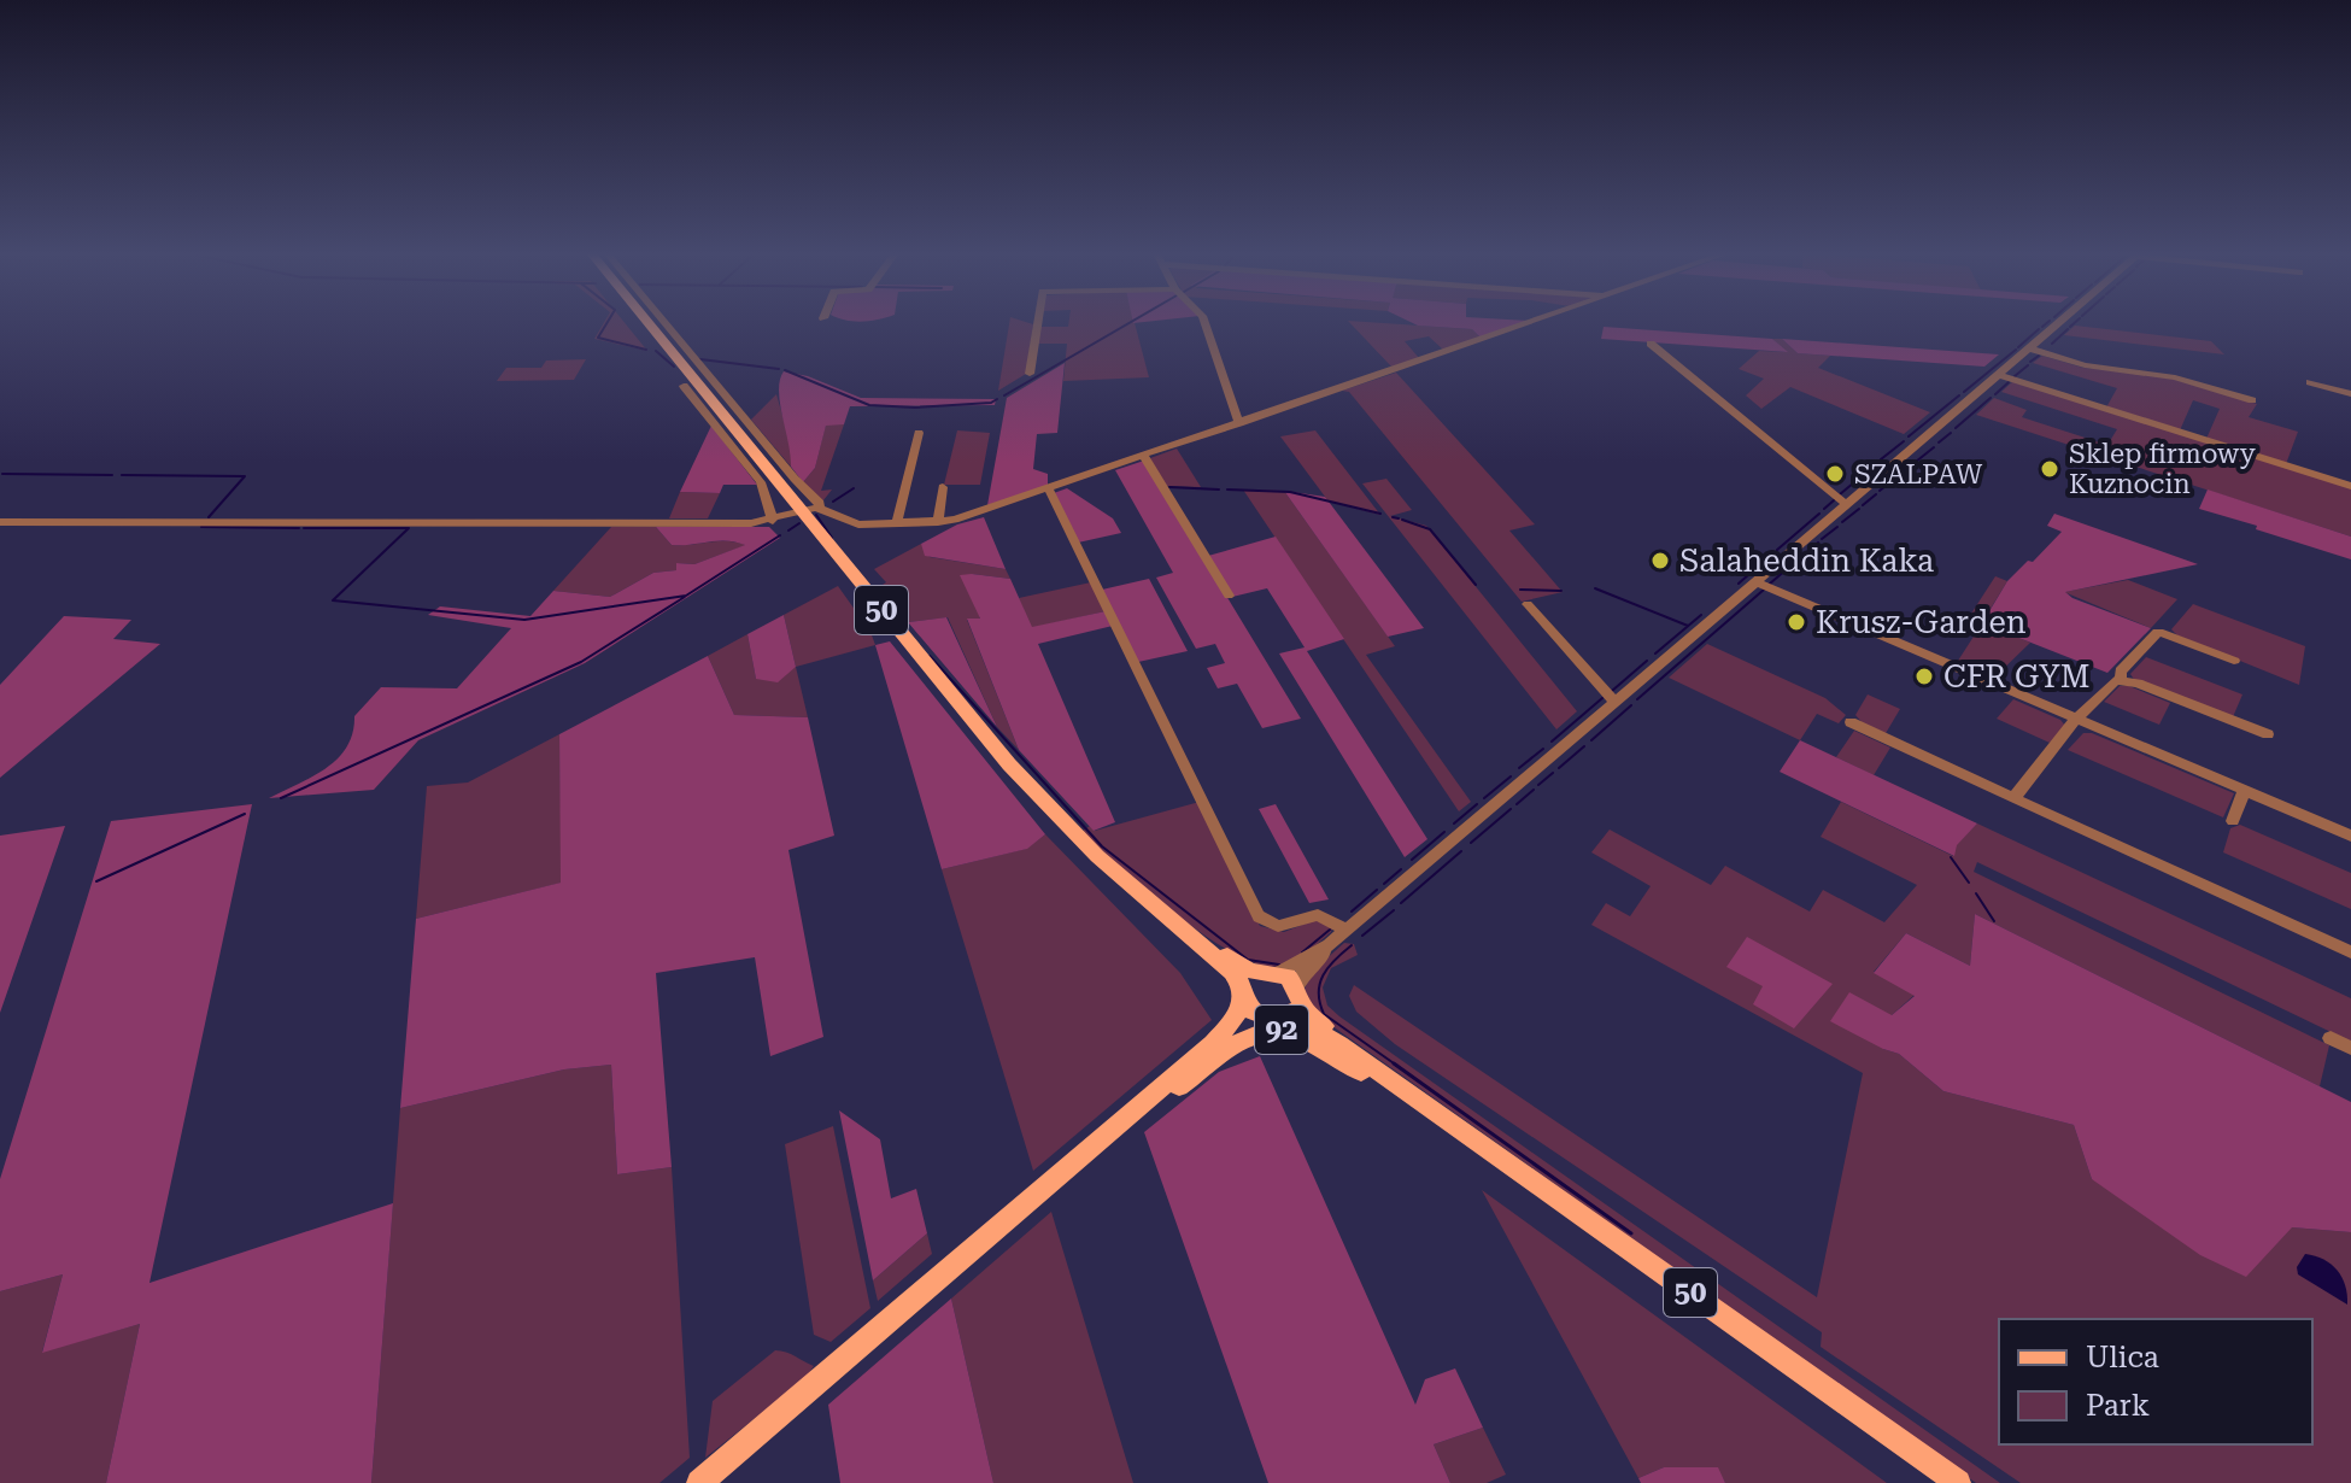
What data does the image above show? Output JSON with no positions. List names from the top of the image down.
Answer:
{
  "streets": {
    "main road": ["50", "92"]
  },
  "crossings": [
    ["50", "92"]
  ],
  "places": [
    "Sklep firmowy Kuznocin",
    "SZALPAW",
    "Salaheddin Kaka",
    "Krusz-Garden",
    "CFR GYM"
  ],
  "legend": ["Ulica", "Park"]
}
